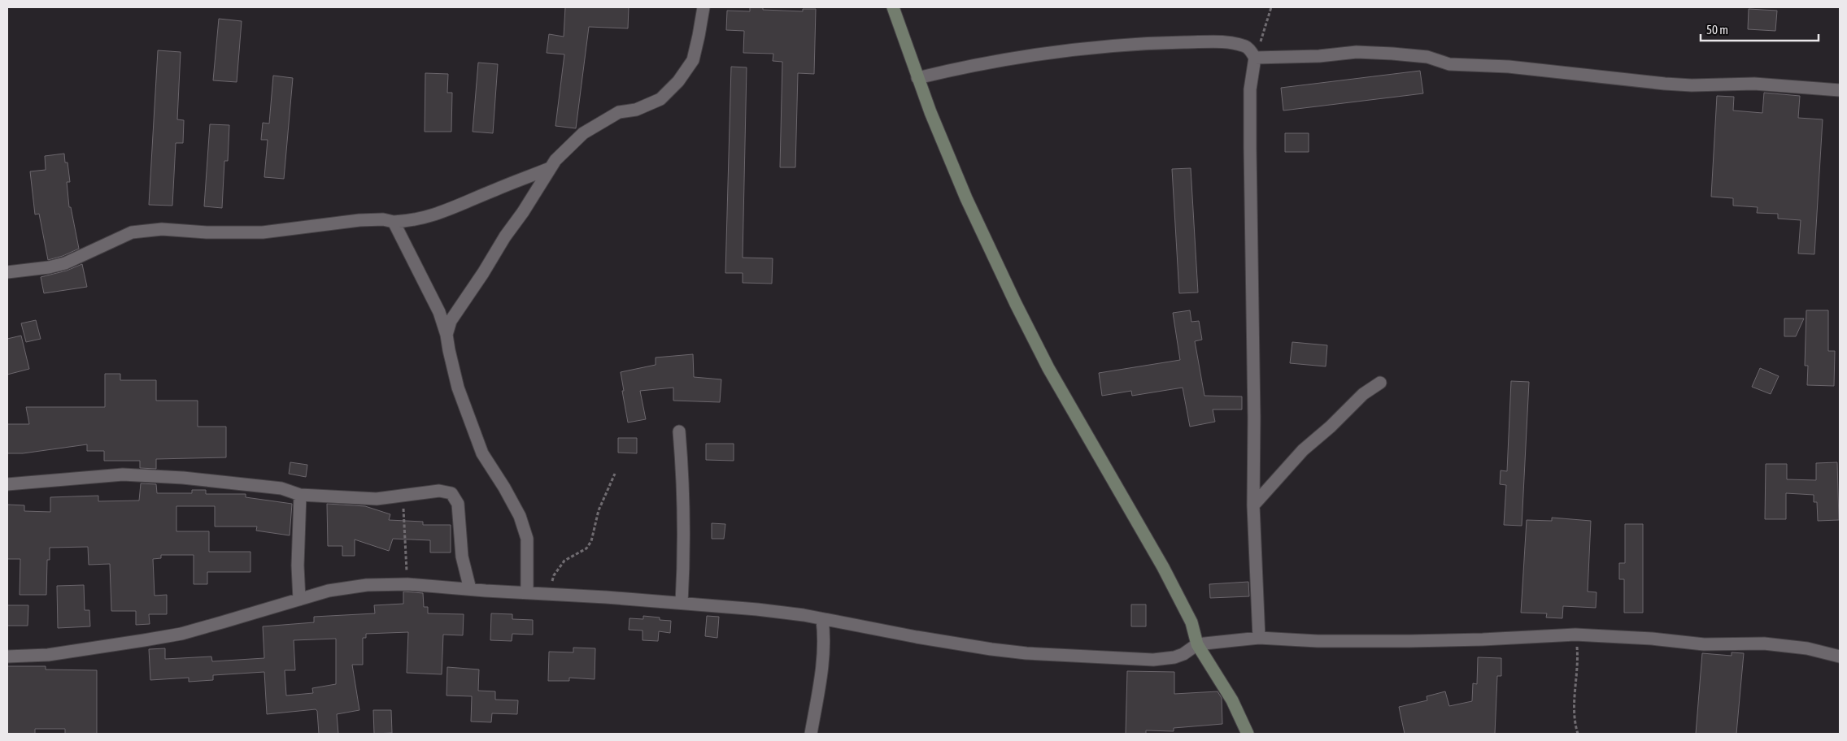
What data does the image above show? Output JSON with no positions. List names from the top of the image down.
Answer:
{
  "scale_bar": "50 m"
}
